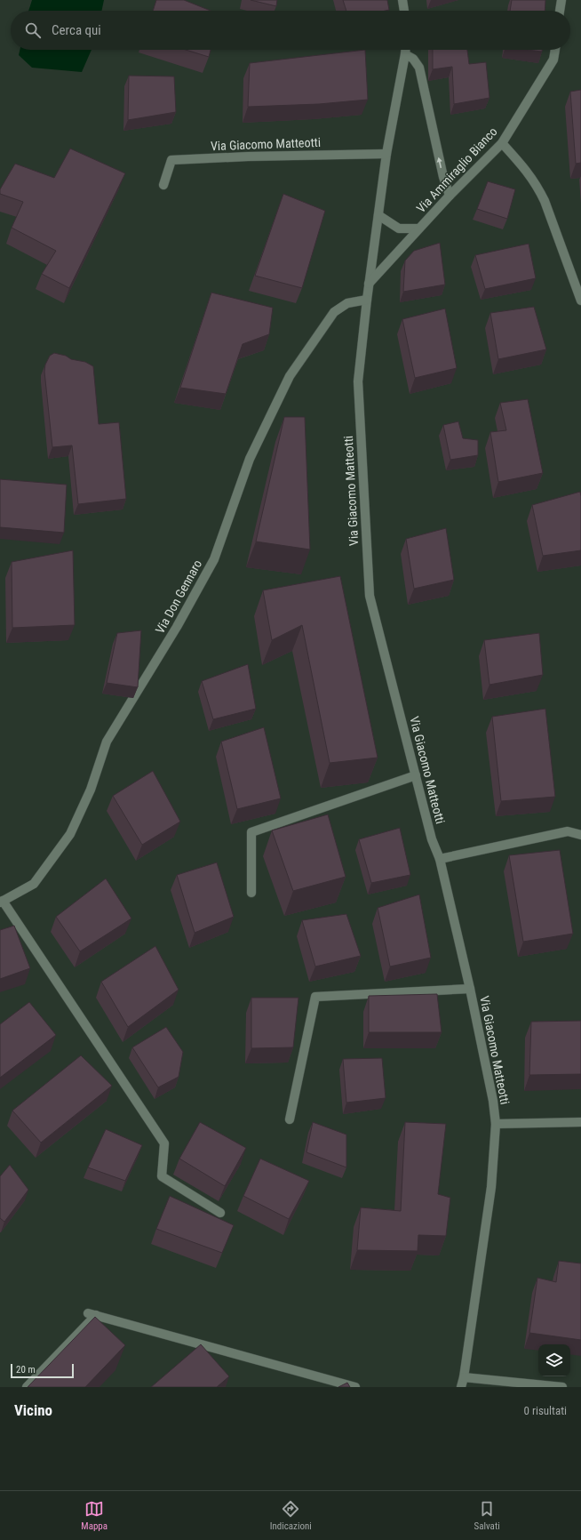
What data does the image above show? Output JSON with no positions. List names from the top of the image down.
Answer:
{
  "streets": {
    "street": ["Via Giacomo Matteotti", "Via Ammiraglio Bianco", "Via Don Gennaro"]
  },
  "crossings": [
    ["Via Giacomo Matteotti", "Via Ammiraglio Bianco"],
    ["Via Giacomo Matteotti", "Via Don Gennaro"]
  ],
  "scale_bar": "20 m",
  "page": {
    "search": "Cerca qui",
    "scale": "20 m",
    "heading": ["Vicino", "0 risultati"],
    "nav": ["Mappa", "Indicazioni", "Salvati"]
  }
}
